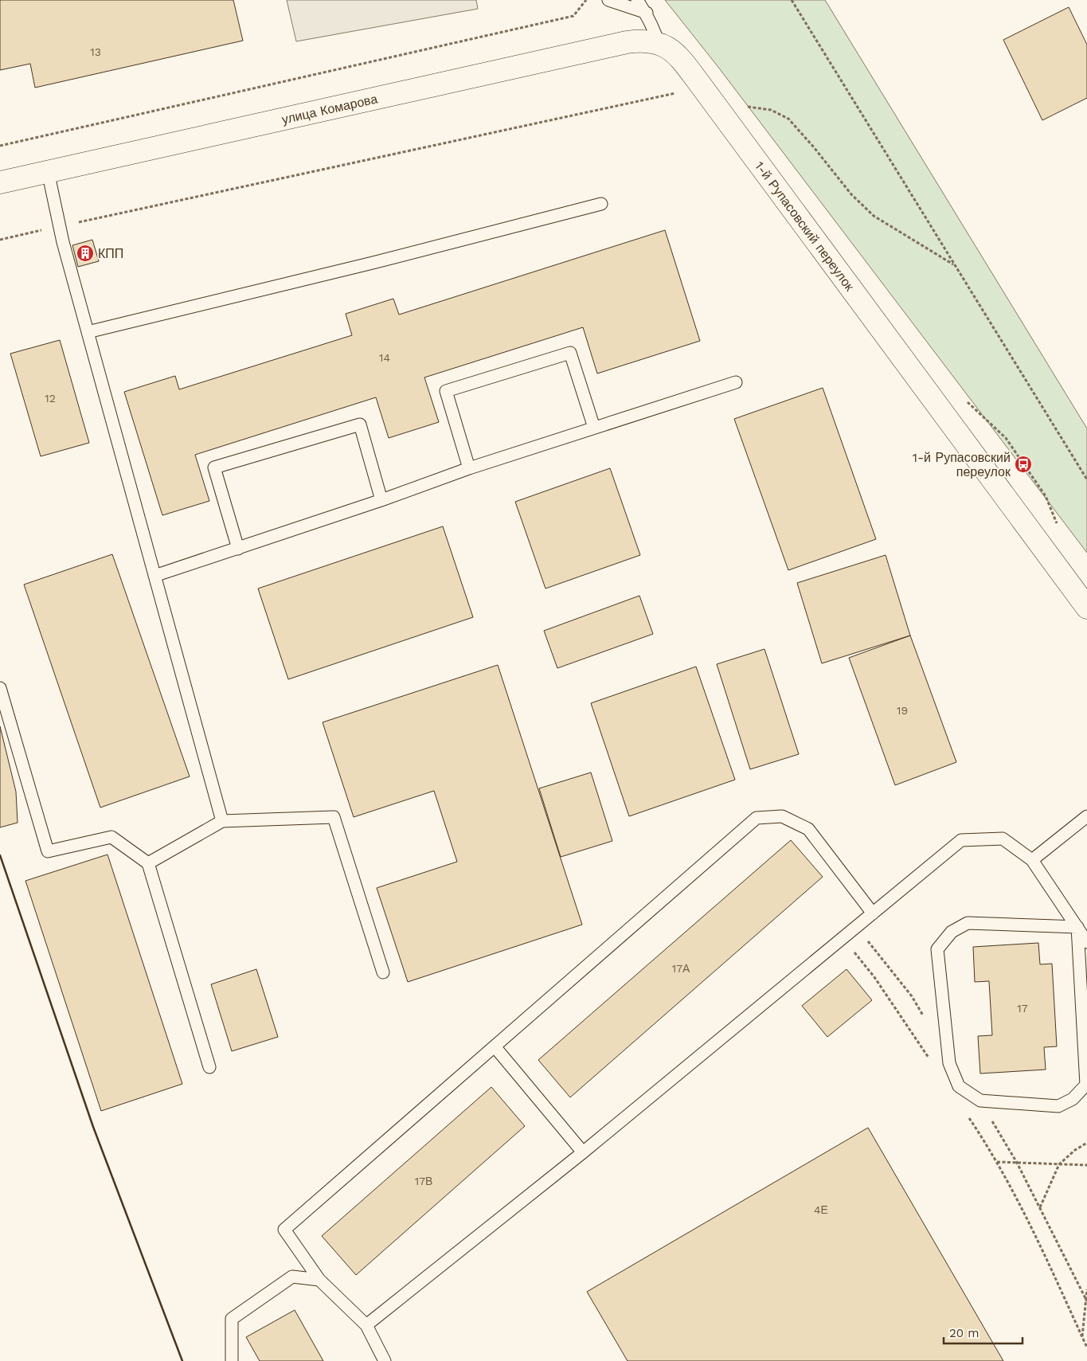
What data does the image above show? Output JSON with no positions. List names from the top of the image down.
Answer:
{
  "streets": {
    "street": ["улица Комарова", "1-й Рупасовский переулок"]
  },
  "crossings": [
    ["улица Комарова", "1-й Рупасовский переулок"]
  ],
  "places": {
    "building": ["КПП"],
    "bus stop": ["1-й Рупасовский переулок"]
  },
  "house_numbers": [
    "13",
    "14",
    "12",
    "19",
    "17А",
    "17",
    "17В",
    "4Е"
  ],
  "scale_bar": "20 m"
}
